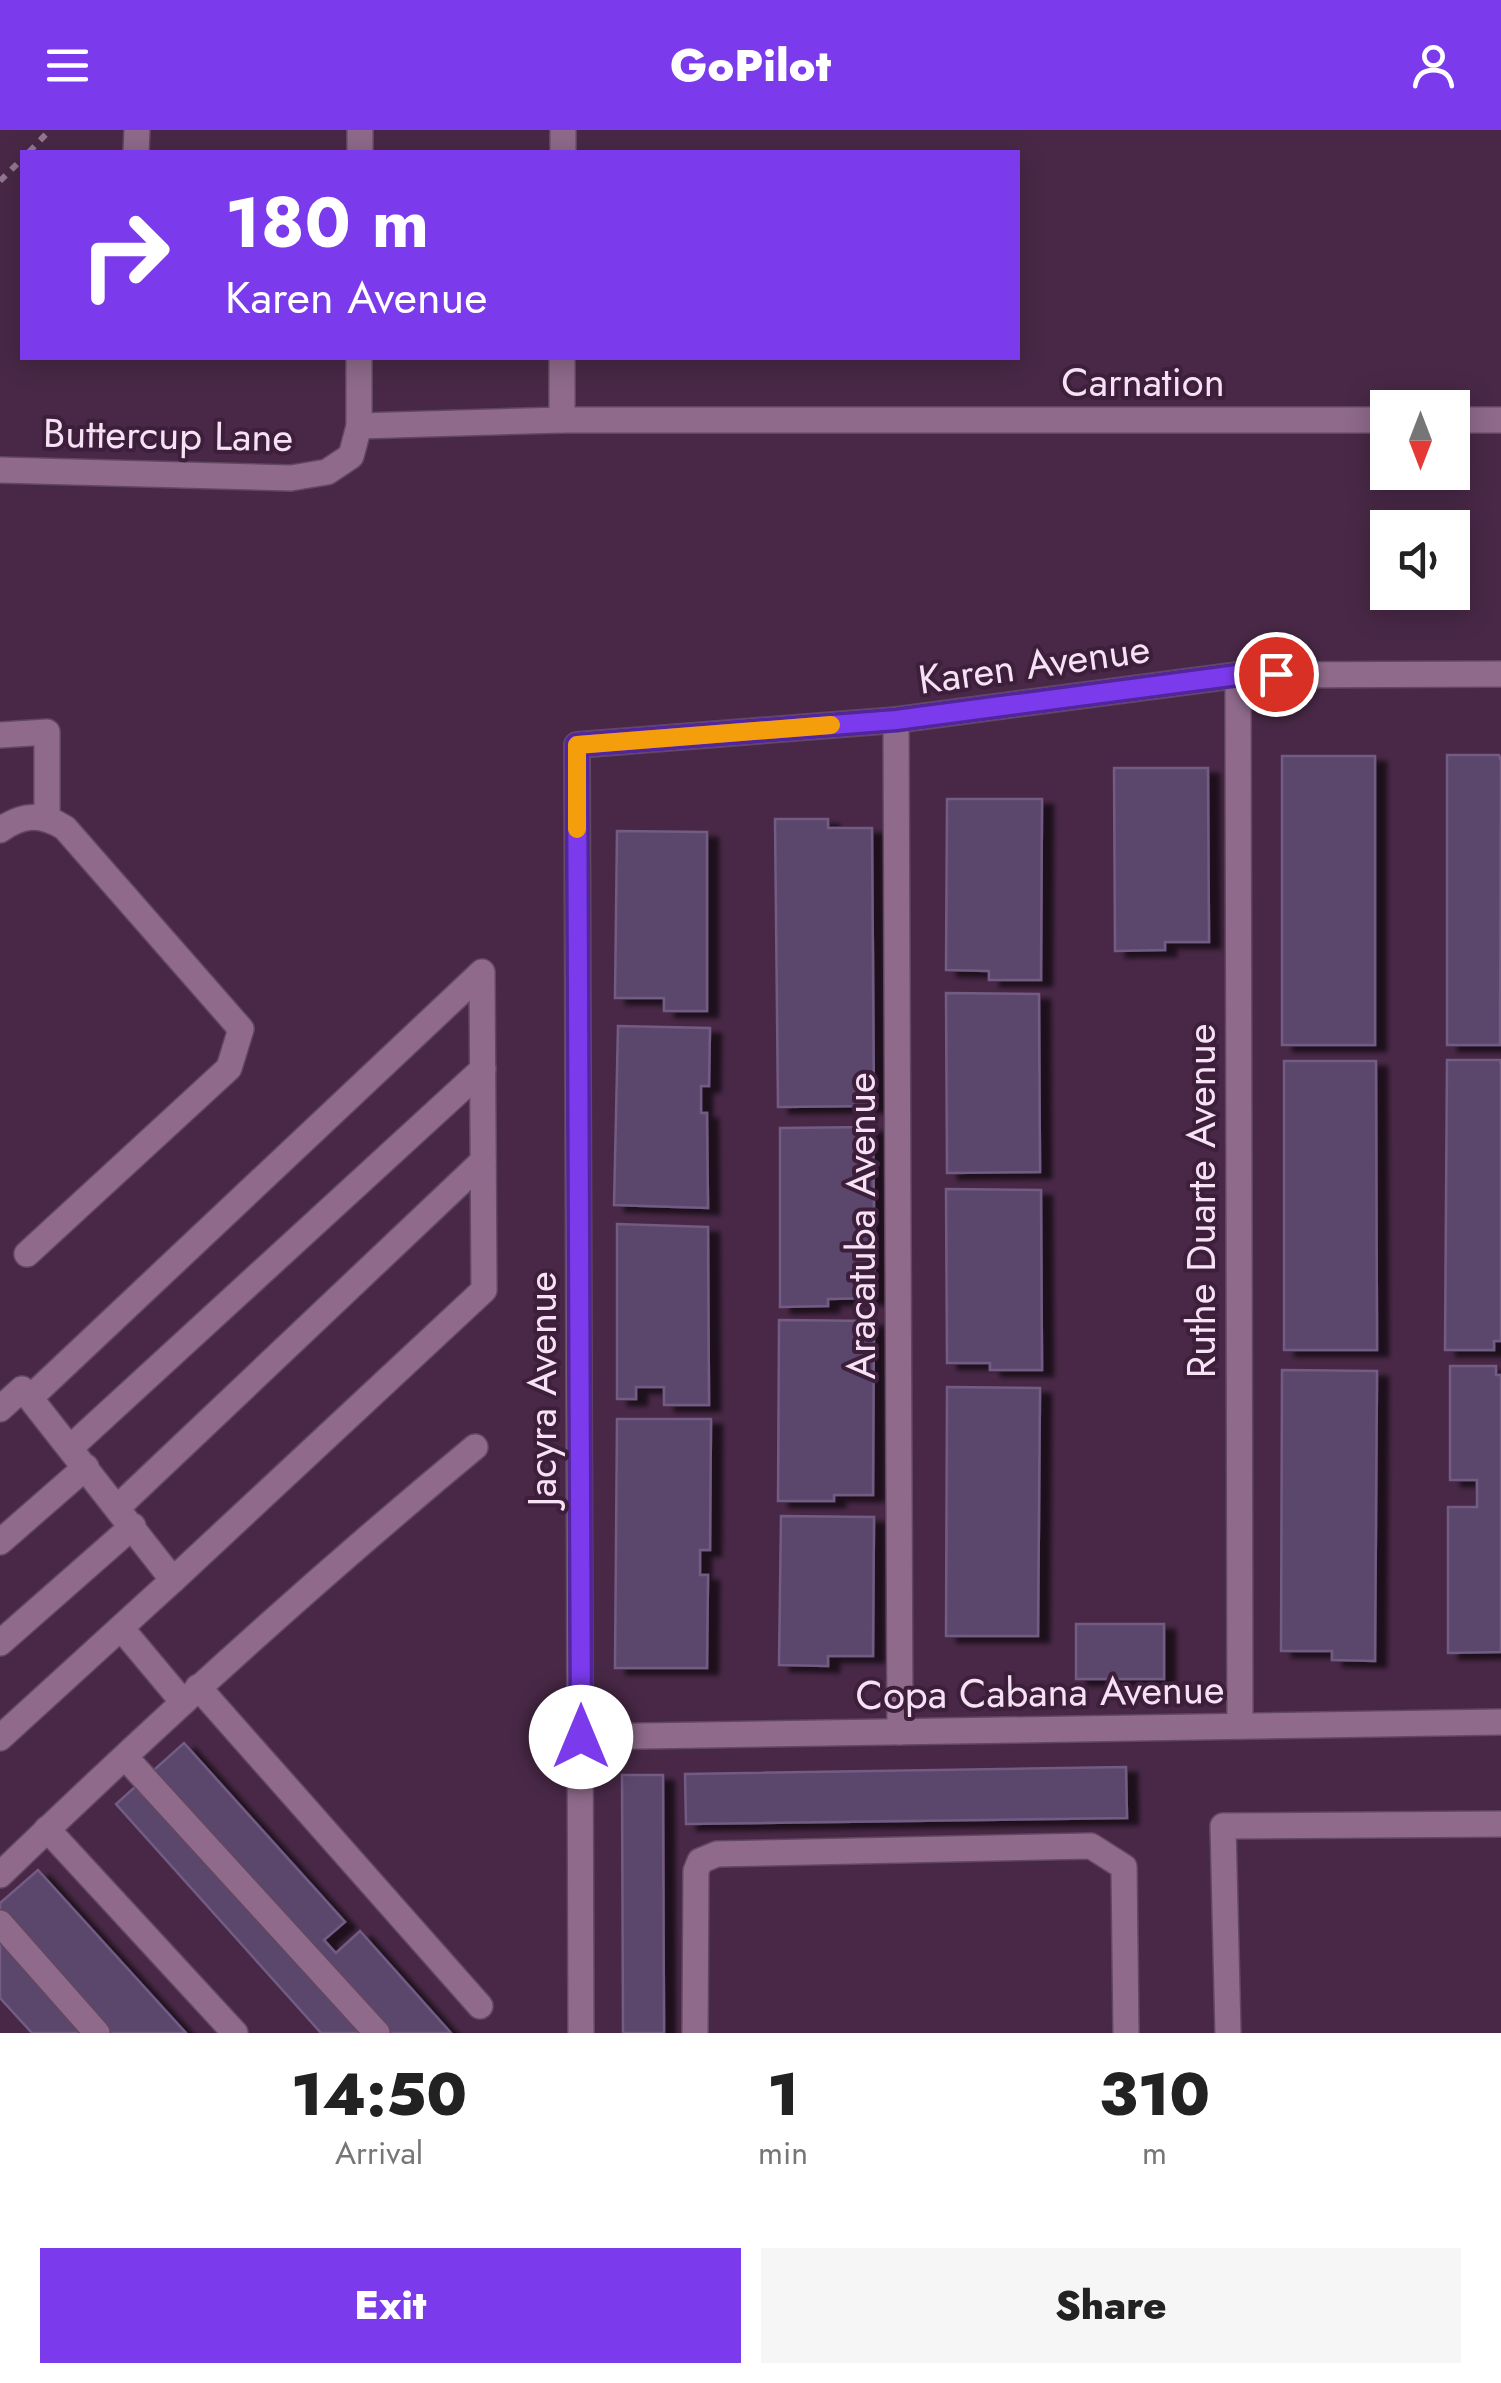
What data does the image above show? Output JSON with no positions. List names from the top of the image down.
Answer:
{
  "streets": {
    "street": [
      "Carnation",
      "Buttercup Lane",
      "Karen Avenue",
      "Ruthe Duarte Avenue",
      "Aracatuba Avenue",
      "Jacyra Avenue",
      "Copa Cabana Avenue"
    ]
  },
  "crossings": [
    ["Carnation", "Buttercup Lane"],
    ["Karen Avenue", "Ruthe Duarte Avenue"],
    ["Karen Avenue", "Aracatuba Avenue"],
    ["Karen Avenue", "Jacyra Avenue"],
    ["Ruthe Duarte Avenue", "Copa Cabana Avenue"],
    ["Aracatuba Avenue", "Copa Cabana Avenue"],
    ["Jacyra Avenue", "Copa Cabana Avenue"]
  ],
  "north": "bottom",
  "page": {
    "header": "GoPilot",
    "turn": ["180 m", "Karen Avenue"],
    "eta": [
      "14:50",
      "Arrival",
      "1",
      "min",
      "310",
      "m"
    ],
    "buttons": ["Exit", "Share"]
  }
}
